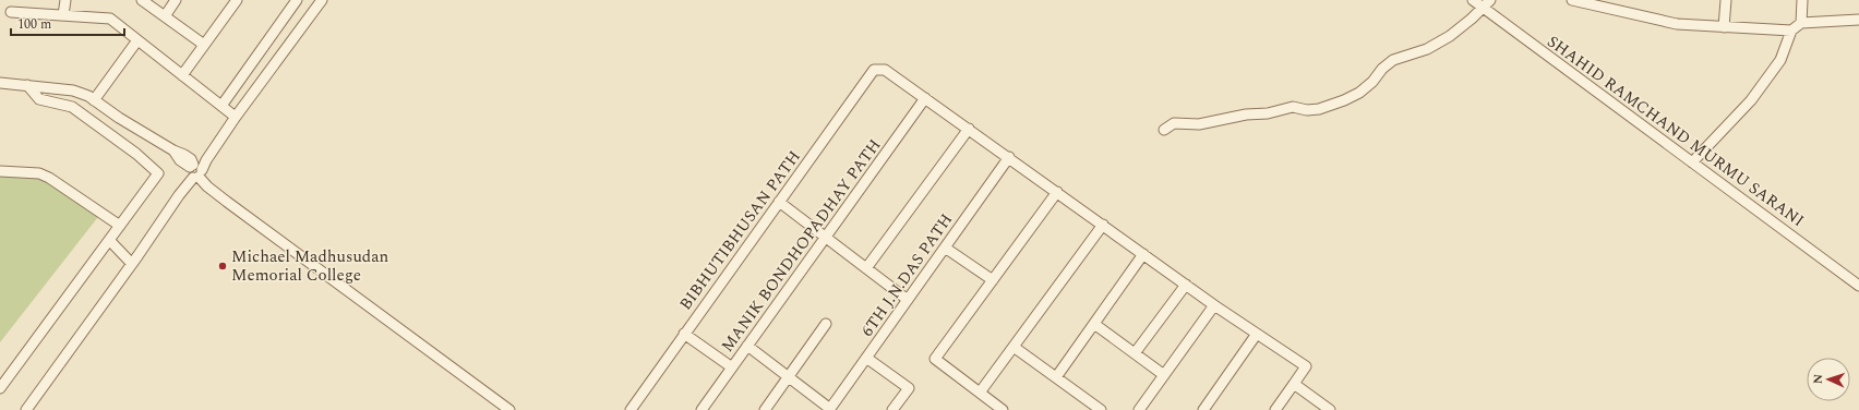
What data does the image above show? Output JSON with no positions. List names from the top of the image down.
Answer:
{
  "streets": {
    "street": [
      "SHAHID RAMCHAND MURMU SARANI",
      "BIBHUTIBHUSAN PATH",
      "MANIK BONDHOPADHAY PATH",
      "6TH J.N.DAS PATH"
    ]
  },
  "crossings": [
    ["BIBHUTIBHUSAN PATH", "MANIK BONDHOPADHAY PATH"]
  ],
  "places": ["Michael Madhusudan Memorial College"],
  "scale_bar": "100 m",
  "north": "left"
}
